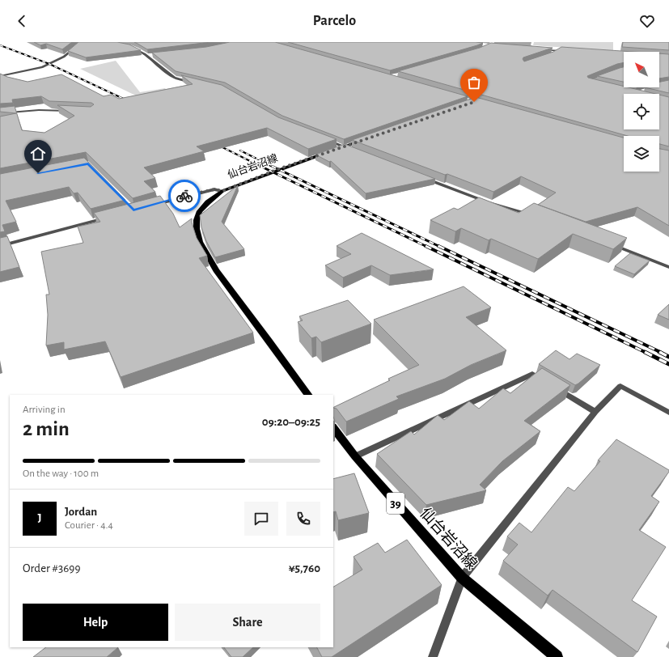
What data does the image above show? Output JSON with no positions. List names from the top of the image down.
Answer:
{
  "streets": {
    "main road": ["仙台岩沼線", "39"]
  },
  "north": "top left",
  "page": {
    "header": "Parcelo",
    "heading": ["2 min", "Arriving in", "09:20–09:25"],
    "panel": [
      "Jordan",
      "Courier · 4.4",
      "Order #3699",
      "¥5,760"
    ],
    "bar": "On the way · 100 m",
    "round": "J",
    "buttons": ["Help", "Share"]
  }
}
